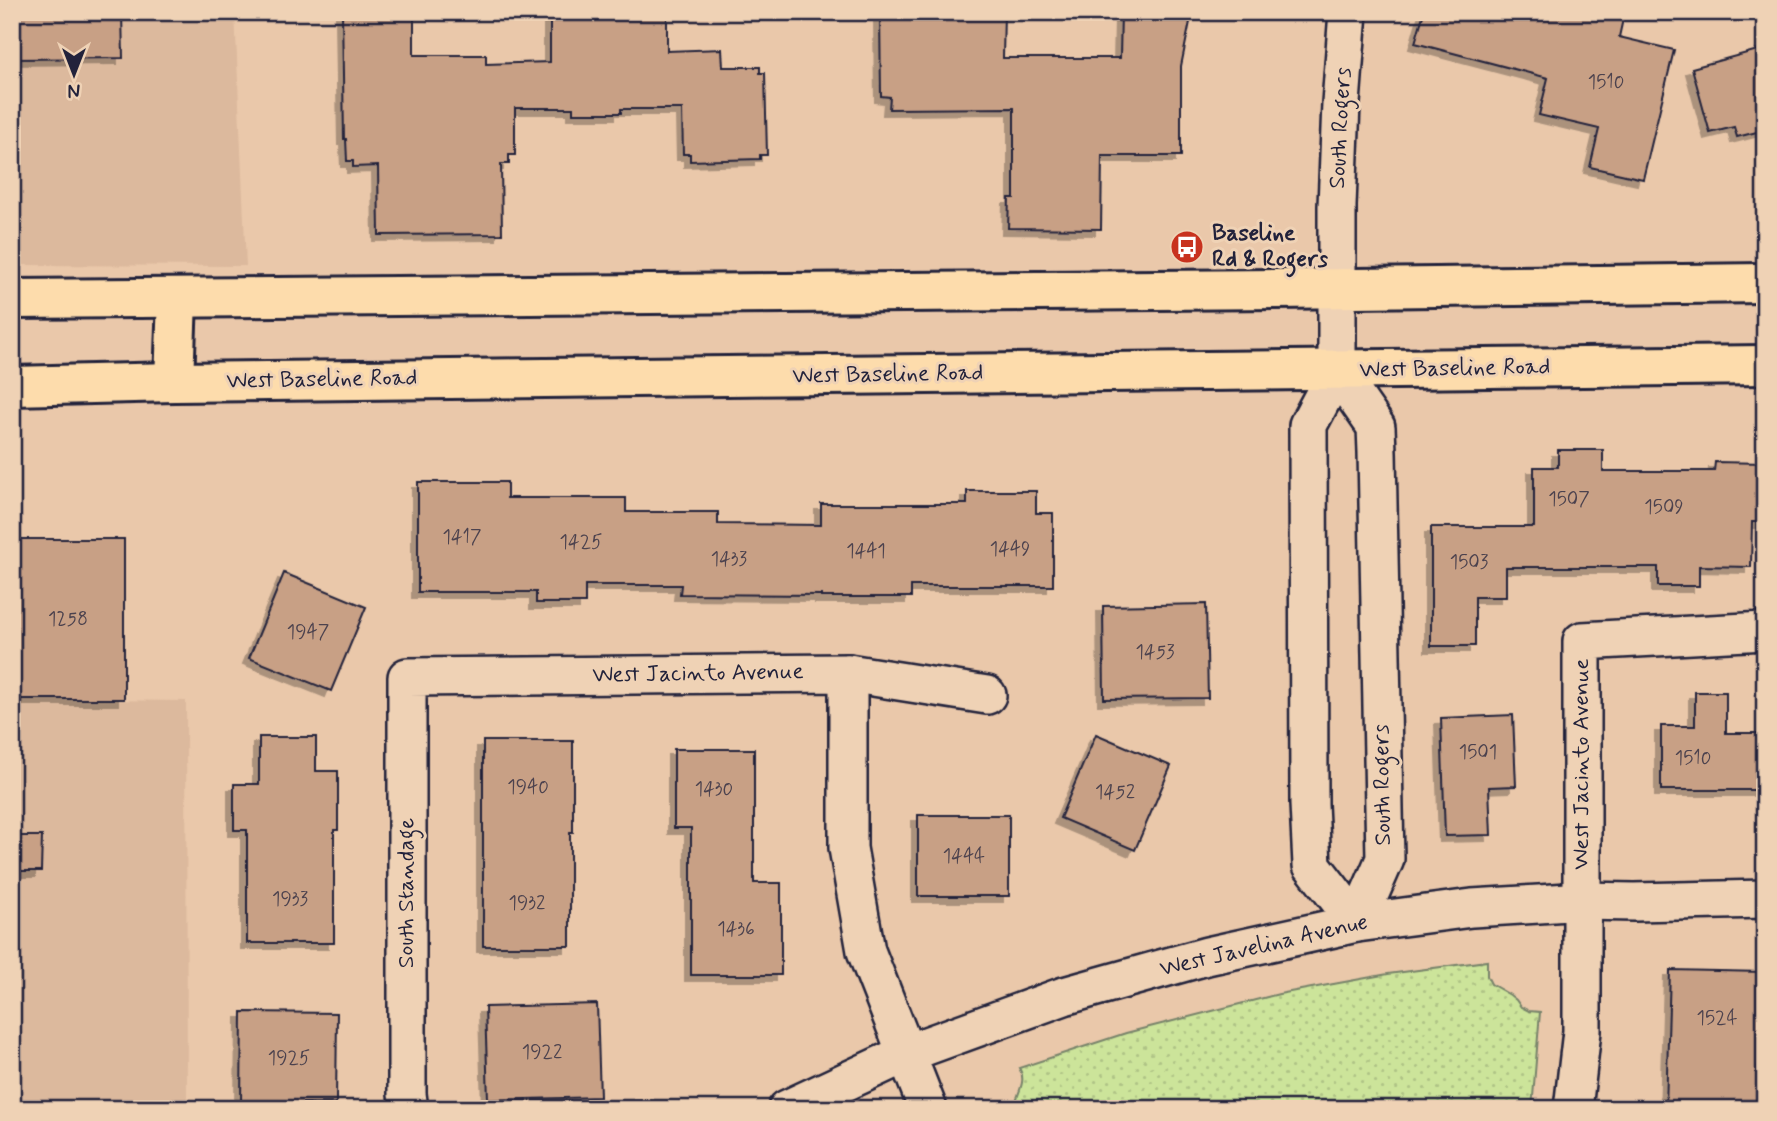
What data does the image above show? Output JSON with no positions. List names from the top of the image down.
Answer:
{
  "streets": {
    "main road": ["West Baseline Road"],
    "street": [
      "South Rogers",
      "West Jacinto Avenue",
      "South Standage",
      "West Javelina Avenue"
    ]
  },
  "crossings": [
    ["South Rogers", "West Baseline Road"],
    ["South Rogers", "West Javelina Avenue"],
    ["West Jacinto Avenue", "South Standage"],
    ["West Jacinto Avenue", "West Javelina Avenue"]
  ],
  "places": {
    "bus stop": ["Baseline Rd & Rogers"]
  },
  "house_numbers": [
    "1510",
    "1507",
    "1509",
    "1417",
    "1425",
    "1449",
    "1441",
    "1433",
    "1503",
    "1258",
    "1947",
    "1453",
    "1501",
    "1510",
    "1940",
    "1430",
    "1452",
    "1444",
    "1933",
    "1932",
    "1436",
    "1524",
    "1922",
    "1925"
  ],
  "north": "bottom"
}
